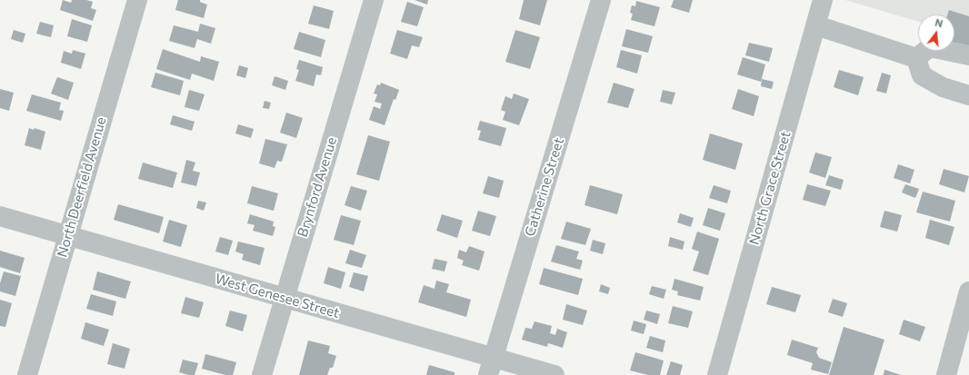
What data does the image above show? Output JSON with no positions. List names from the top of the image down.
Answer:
{
  "streets": {
    "street": [
      "North Deerfield Avenue",
      "Brynford Avenue",
      "Catherine Street",
      "North Grace Street",
      "West Genesee Street"
    ]
  },
  "crossings": [
    ["North Deerfield Avenue", "West Genesee Street"],
    ["Brynford Avenue", "West Genesee Street"],
    ["Catherine Street", "West Genesee Street"]
  ],
  "north": "top"
}
